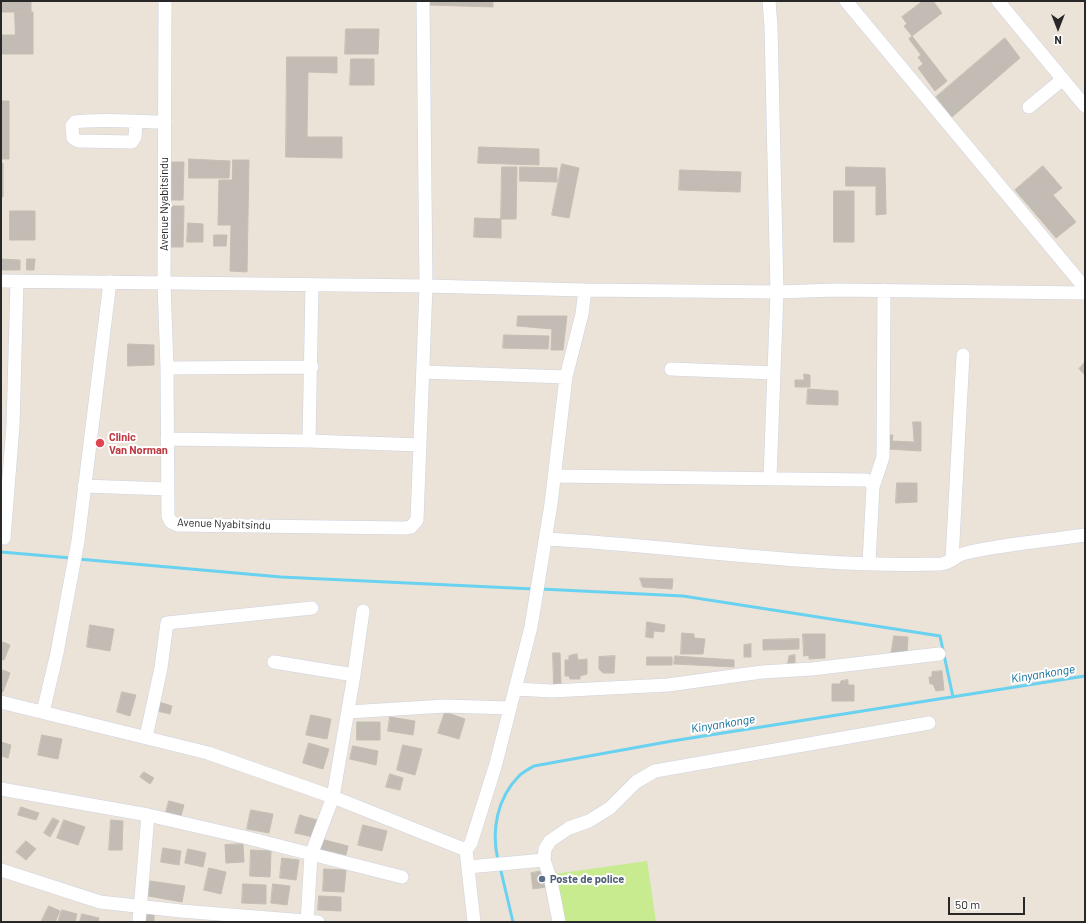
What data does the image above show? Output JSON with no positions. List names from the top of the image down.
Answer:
{
  "streets": {
    "street": ["Avenue Nyabitsindu"]
  },
  "water": ["Kinyankonge"],
  "places": ["Clinic Van Norman", "Poste de police"],
  "scale_bar": "50 m",
  "north": "bottom"
}
